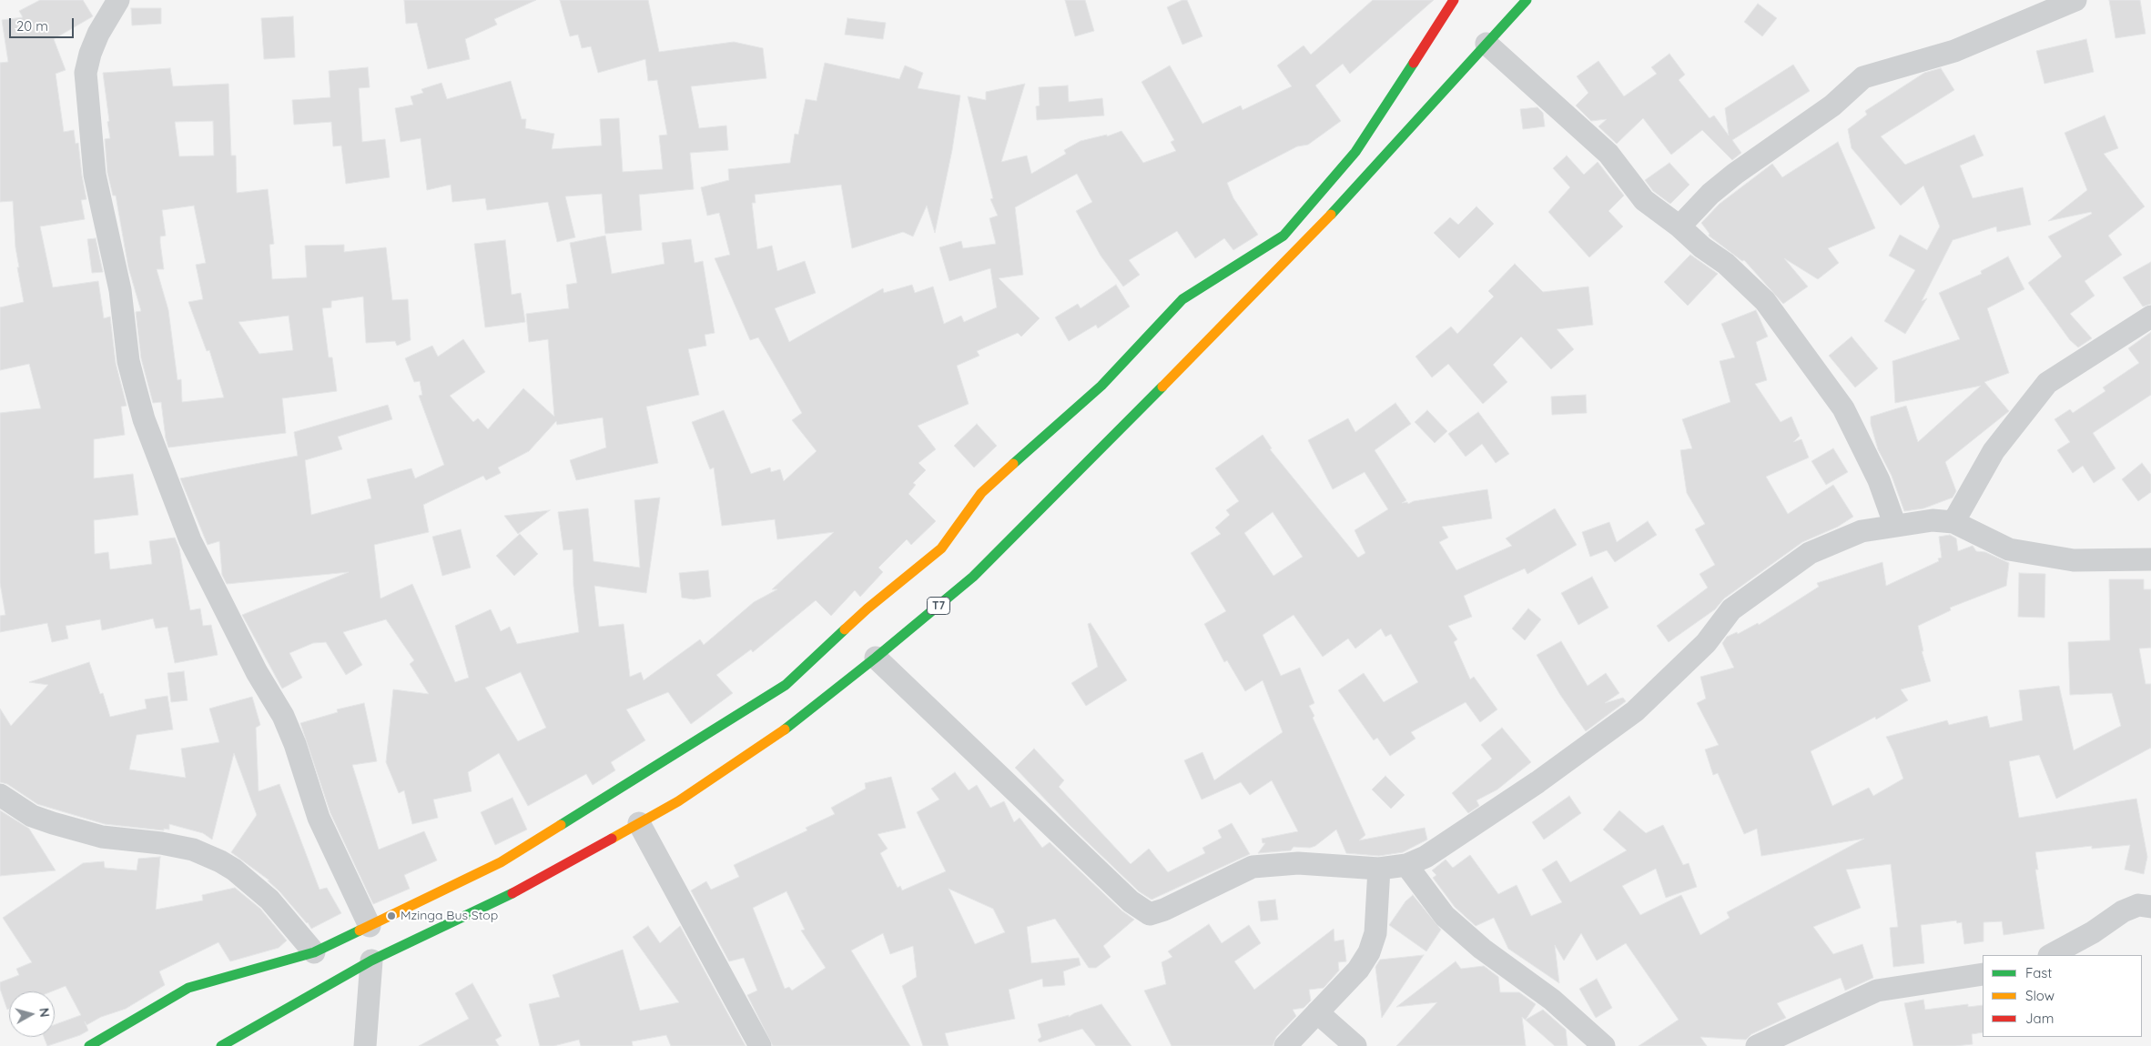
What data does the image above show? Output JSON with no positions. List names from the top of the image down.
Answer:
{
  "streets": {
    "main road": ["T7"]
  },
  "places": ["Mzinga Bus Stop"],
  "legend": ["Fast", "Slow", "Jam"],
  "scale_bar": "20 m",
  "north": "right"
}
